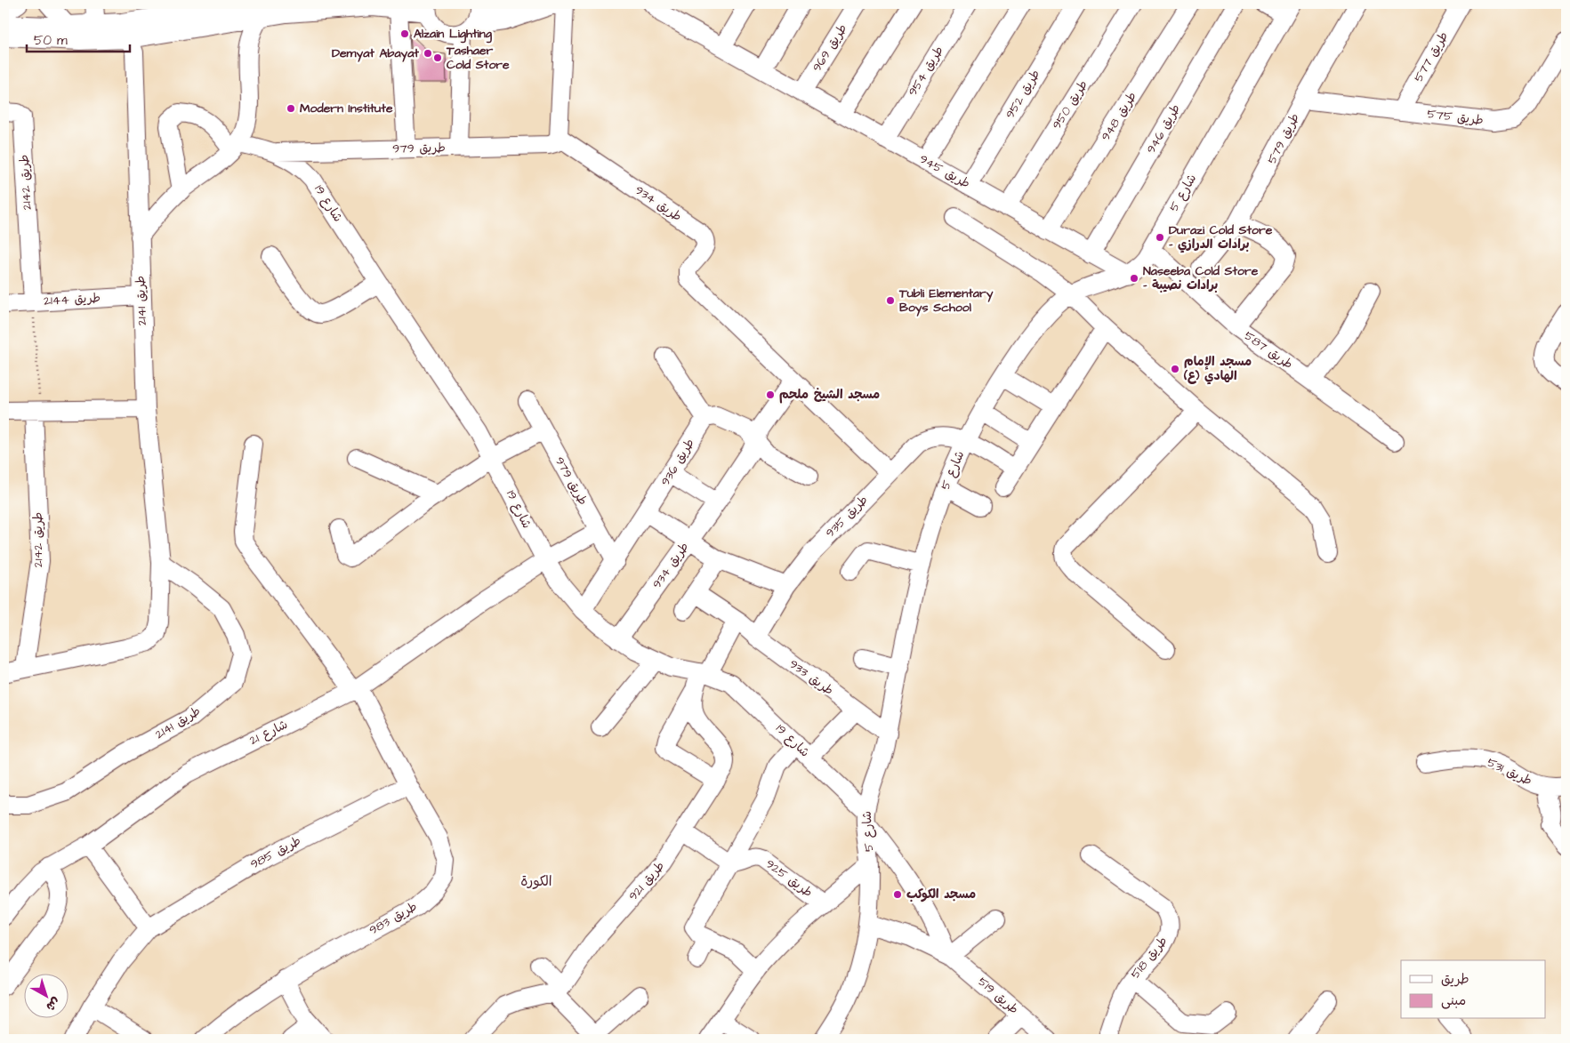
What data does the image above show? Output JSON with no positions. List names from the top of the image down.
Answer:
{
  "streets": {
    "street": [
      "طريق 969",
      "طريق 577",
      "طريق 954",
      "طريق 952",
      "طريق 950",
      "طريق 948",
      "طريق 575",
      "طريق 946",
      "طريق 579",
      "طريق 979",
      "طريق 945",
      "طريق 2142",
      "شارع 5",
      "شارع 19",
      "طريق 934",
      "طريق 2144",
      "طريق 2141",
      "طريق 587",
      "طريق 936",
      "طريق 935",
      "طريق 933",
      "شارع 21",
      "طريق 531",
      "طريق 985",
      "طريق 925",
      "طريق 921",
      "طريق 983",
      "طريق 518",
      "طريق 519"
    ]
  },
  "crossings": [
    ["طريق 969", "طريق 945"],
    ["طريق 577", "طريق 575"],
    ["طريق 954", "طريق 945"],
    ["طريق 952", "طريق 945"],
    ["طريق 950", "طريق 945"],
    ["طريق 948", "طريق 945"],
    ["طريق 575", "طريق 579"],
    ["طريق 946", "طريق 945"],
    ["طريق 979", "شارع 19"],
    ["طريق 979", "طريق 934"],
    ["طريق 979", "طريق 936"],
    ["طريق 979", "شارع 21"],
    ["طريق 945", "شارع 5"],
    ["طريق 2142", "طريق 2144"],
    ["طريق 2142", "طريق 2141"],
    ["شارع 5", "شارع 19"],
    ["شارع 5", "طريق 587"],
    ["شارع 5", "طريق 935"],
    ["شارع 5", "طريق 933"],
    ["شارع 5", "طريق 519"],
    ["شارع 19", "طريق 934"],
    ["شارع 19", "طريق 936"],
    ["شارع 19", "شارع 21"],
    ["شارع 19", "طريق 921"],
    ["شارع 19", "طريق 519"],
    ["طريق 934", "طريق 935"],
    ["طريق 2144", "طريق 2141"],
    ["طريق 935", "طريق 933"],
    ["شارع 21", "طريق 983"],
    ["طريق 985", "طريق 983"]
  ],
  "districts": ["الكورة"],
  "places": [
    "Alzain Lighting",
    "Demyat Abayat",
    "Tashaer Cold Store",
    "Modern Institute",
    "Durazi Cold Store - برادات الدرازي",
    "Naseeba Cold Store - برادات نصيبة",
    "Tubli Elementary Boys School",
    "مسجد الإمام الهادي (ع)",
    "مسجد الشيخ ملحم",
    "مسجد الكوكب"
  ],
  "legend": ["طريق", "مبنى"],
  "scale_bar": "50 m",
  "north": "bottom right"
}
